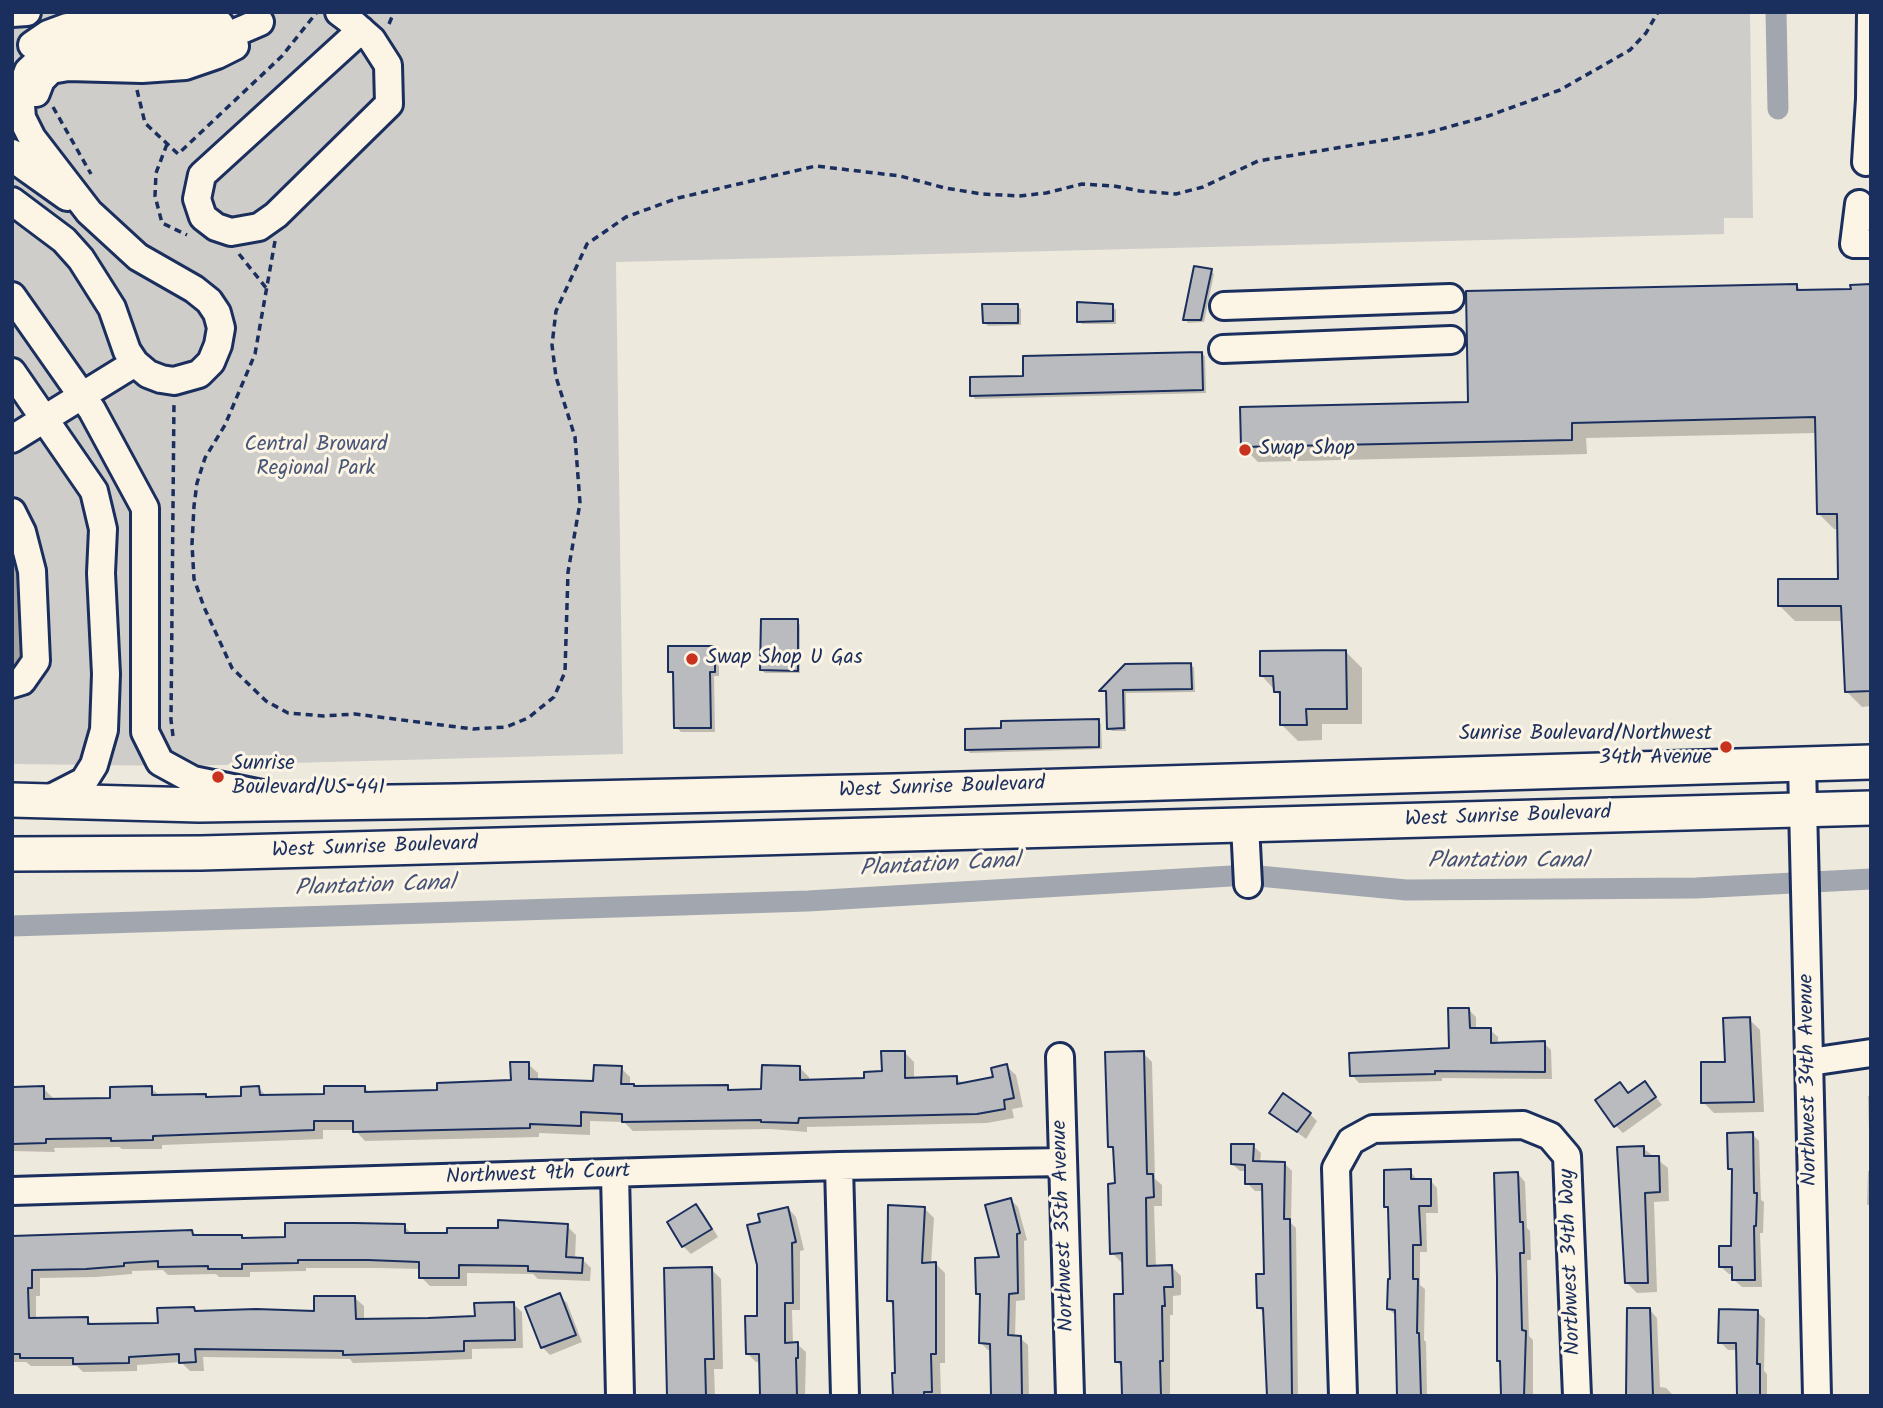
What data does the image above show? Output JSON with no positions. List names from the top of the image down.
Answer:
{
  "streets": {
    "main road": ["West Sunrise Boulevard"],
    "street": [
      "Northwest 34th Avenue",
      "Northwest 9th Court",
      "Northwest 35th Avenue",
      "Northwest 34th Way"
    ]
  },
  "crossings": [
    ["West Sunrise Boulevard", "Northwest 34th Avenue"],
    ["Northwest 9th Court", "Northwest 35th Avenue"]
  ],
  "water": ["Plantation Canal"],
  "parks": ["Central Broward Regional Park"],
  "places": [
    "Swap Shop",
    "Swap Shop U Gas",
    "Sunrise Boulevard/Northwest 34th Avenue",
    "Sunrise Boulevard/US 441"
  ]
}
